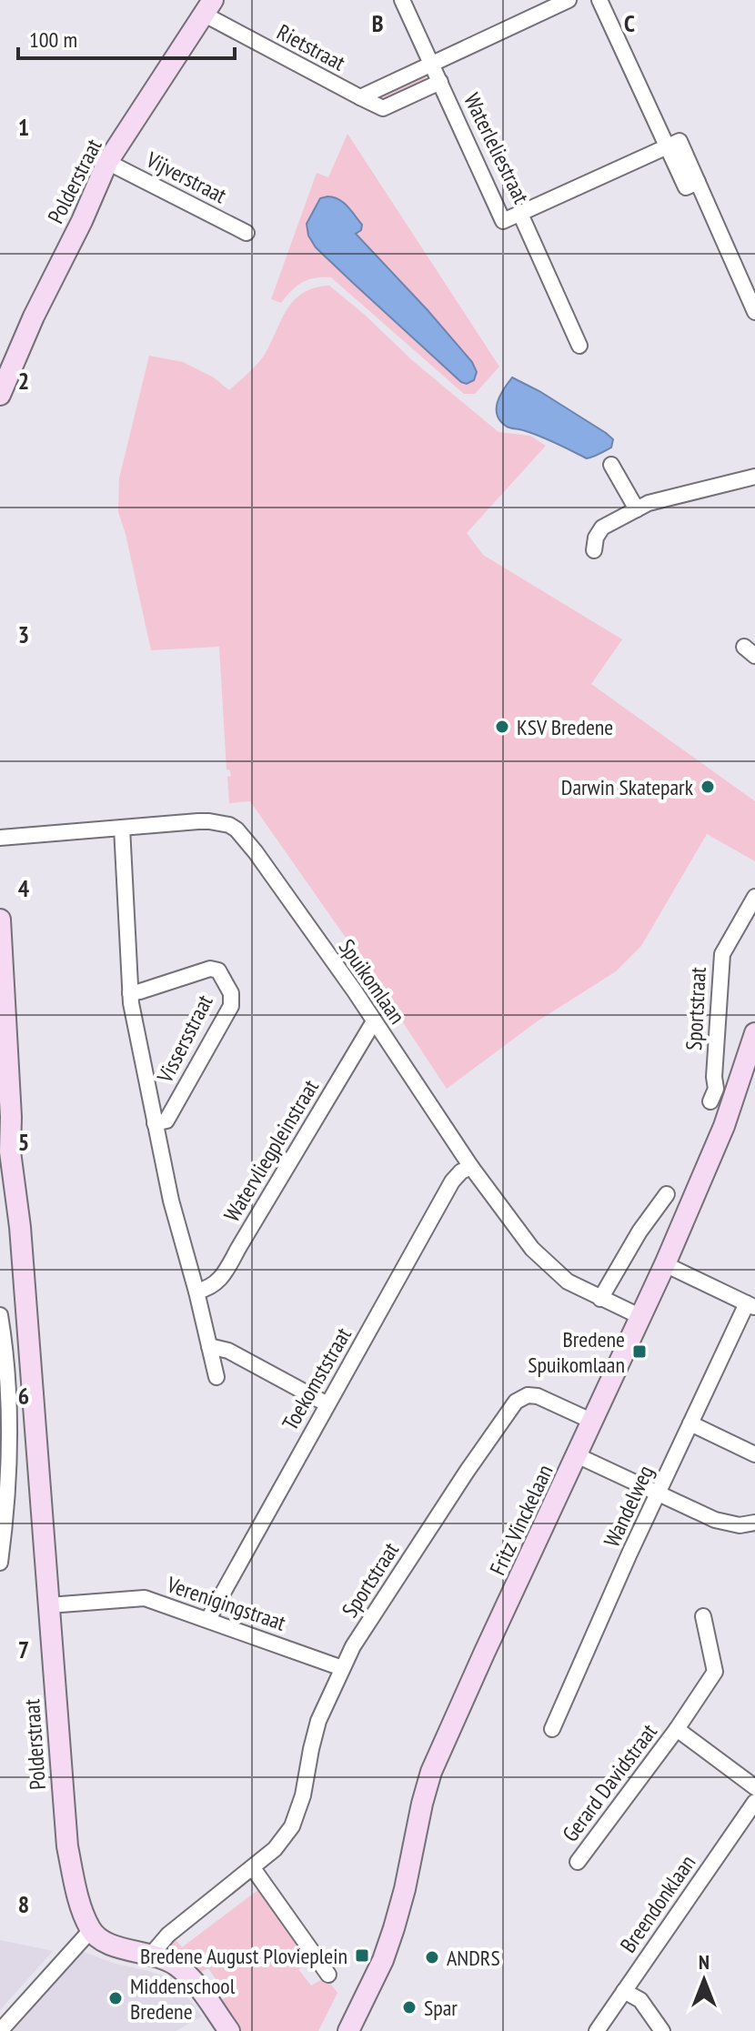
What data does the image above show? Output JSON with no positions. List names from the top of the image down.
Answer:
{
  "streets": {
    "street": [
      "Rietstraat",
      "Waterleliestraat",
      "Vijverstraat",
      "Polderstraat",
      "Spuikomlaan",
      "Sportstraat",
      "Vissersstraat",
      "Watervliegpleinstraat",
      "Toekomststraat",
      "Wandelweg",
      "Fritz Vinckelaan",
      "Verenigingstraat",
      "Gerard Davidstraat",
      "Breendonklaan"
    ]
  },
  "crossings": [
    ["Rietstraat", "Waterleliestraat"],
    ["Rietstraat", "Polderstraat"],
    ["Vijverstraat", "Polderstraat"],
    ["Polderstraat", "Verenigingstraat"],
    ["Spuikomlaan", "Vissersstraat"],
    ["Spuikomlaan", "Watervliegpleinstraat"],
    ["Spuikomlaan", "Toekomststraat"],
    ["Spuikomlaan", "Fritz Vinckelaan"],
    ["Sportstraat", "Fritz Vinckelaan"],
    ["Sportstraat", "Verenigingstraat"],
    ["Vissersstraat", "Watervliegpleinstraat"],
    ["Toekomststraat", "Verenigingstraat"]
  ],
  "places": {
    "other": [
      "KSV Bredene",
      "Darwin Skatepark",
      "ANDRS",
      "Middenschool Bredene",
      "Spar"
    ],
    "transit": ["Bredene Spuikomlaan", "Bredene August Plovieplein"]
  },
  "scale_bar": "100 m",
  "north": "top",
  "grid": {
    "columns": ["B", "C"],
    "rows": [
      "1",
      "2",
      "3",
      "4",
      "5",
      "6",
      "7",
      "8"
    ]
  }
}
